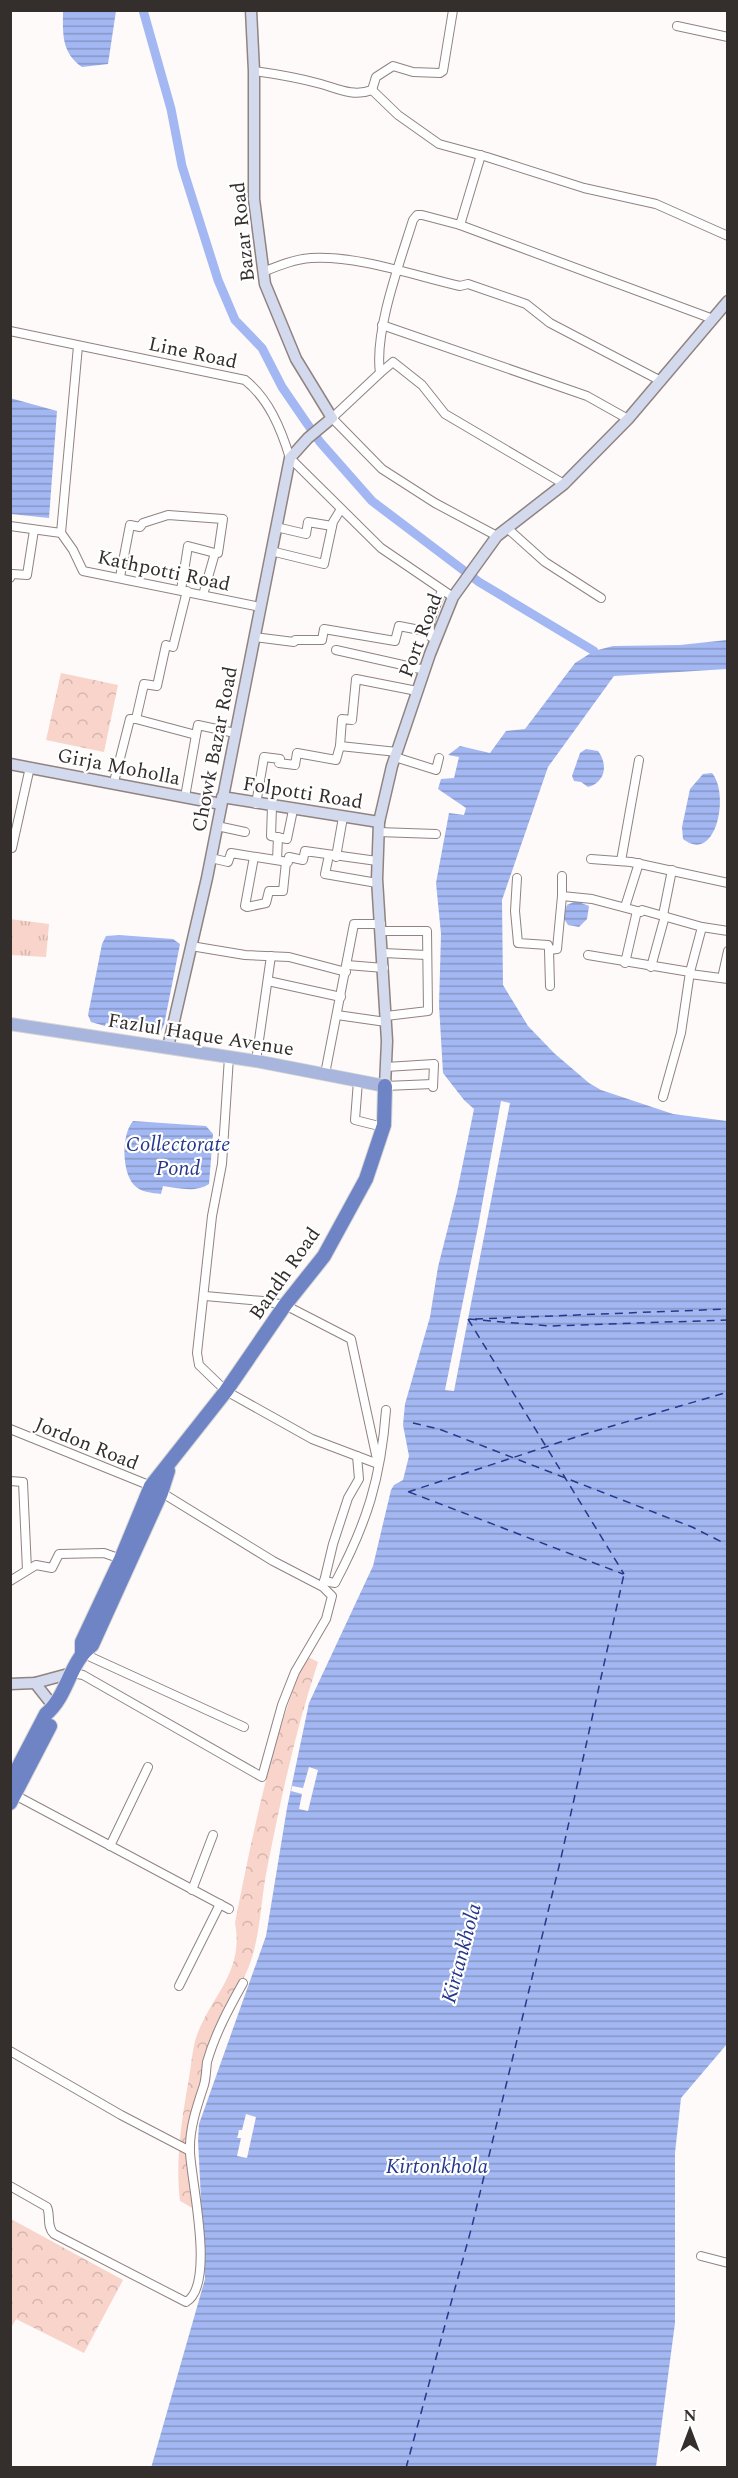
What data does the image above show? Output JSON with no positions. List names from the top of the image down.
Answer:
{
  "streets": {
    "highway": ["Bandh Road"],
    "main road": [
      "Bazar Road",
      "Port Road",
      "Chowk Bazar Road",
      "Girja Moholla",
      "Folpotti Road",
      "Fazlul Haque Avenue"
    ],
    "street": ["Line Road", "Kathpotti Road", "Jordon Road"]
  },
  "crossings": [
    ["Line Road", "Port Road"],
    ["Line Road", "Chowk Bazar Road"],
    ["Kathpotti Road", "Chowk Bazar Road"],
    ["Port Road", "Folpotti Road"],
    ["Port Road", "Fazlul Haque Avenue"],
    ["Port Road", "Bandh Road"],
    ["Chowk Bazar Road", "Girja Moholla"],
    ["Chowk Bazar Road", "Folpotti Road"],
    ["Chowk Bazar Road", "Fazlul Haque Avenue"],
    ["Girja Moholla", "Folpotti Road"],
    ["Fazlul Haque Avenue", "Bandh Road"],
    ["Bandh Road", "Jordon Road"]
  ],
  "water": ["Collectorate Pond", "Kirtankhola", "Kirtonkhola"],
  "north": "top"
}
